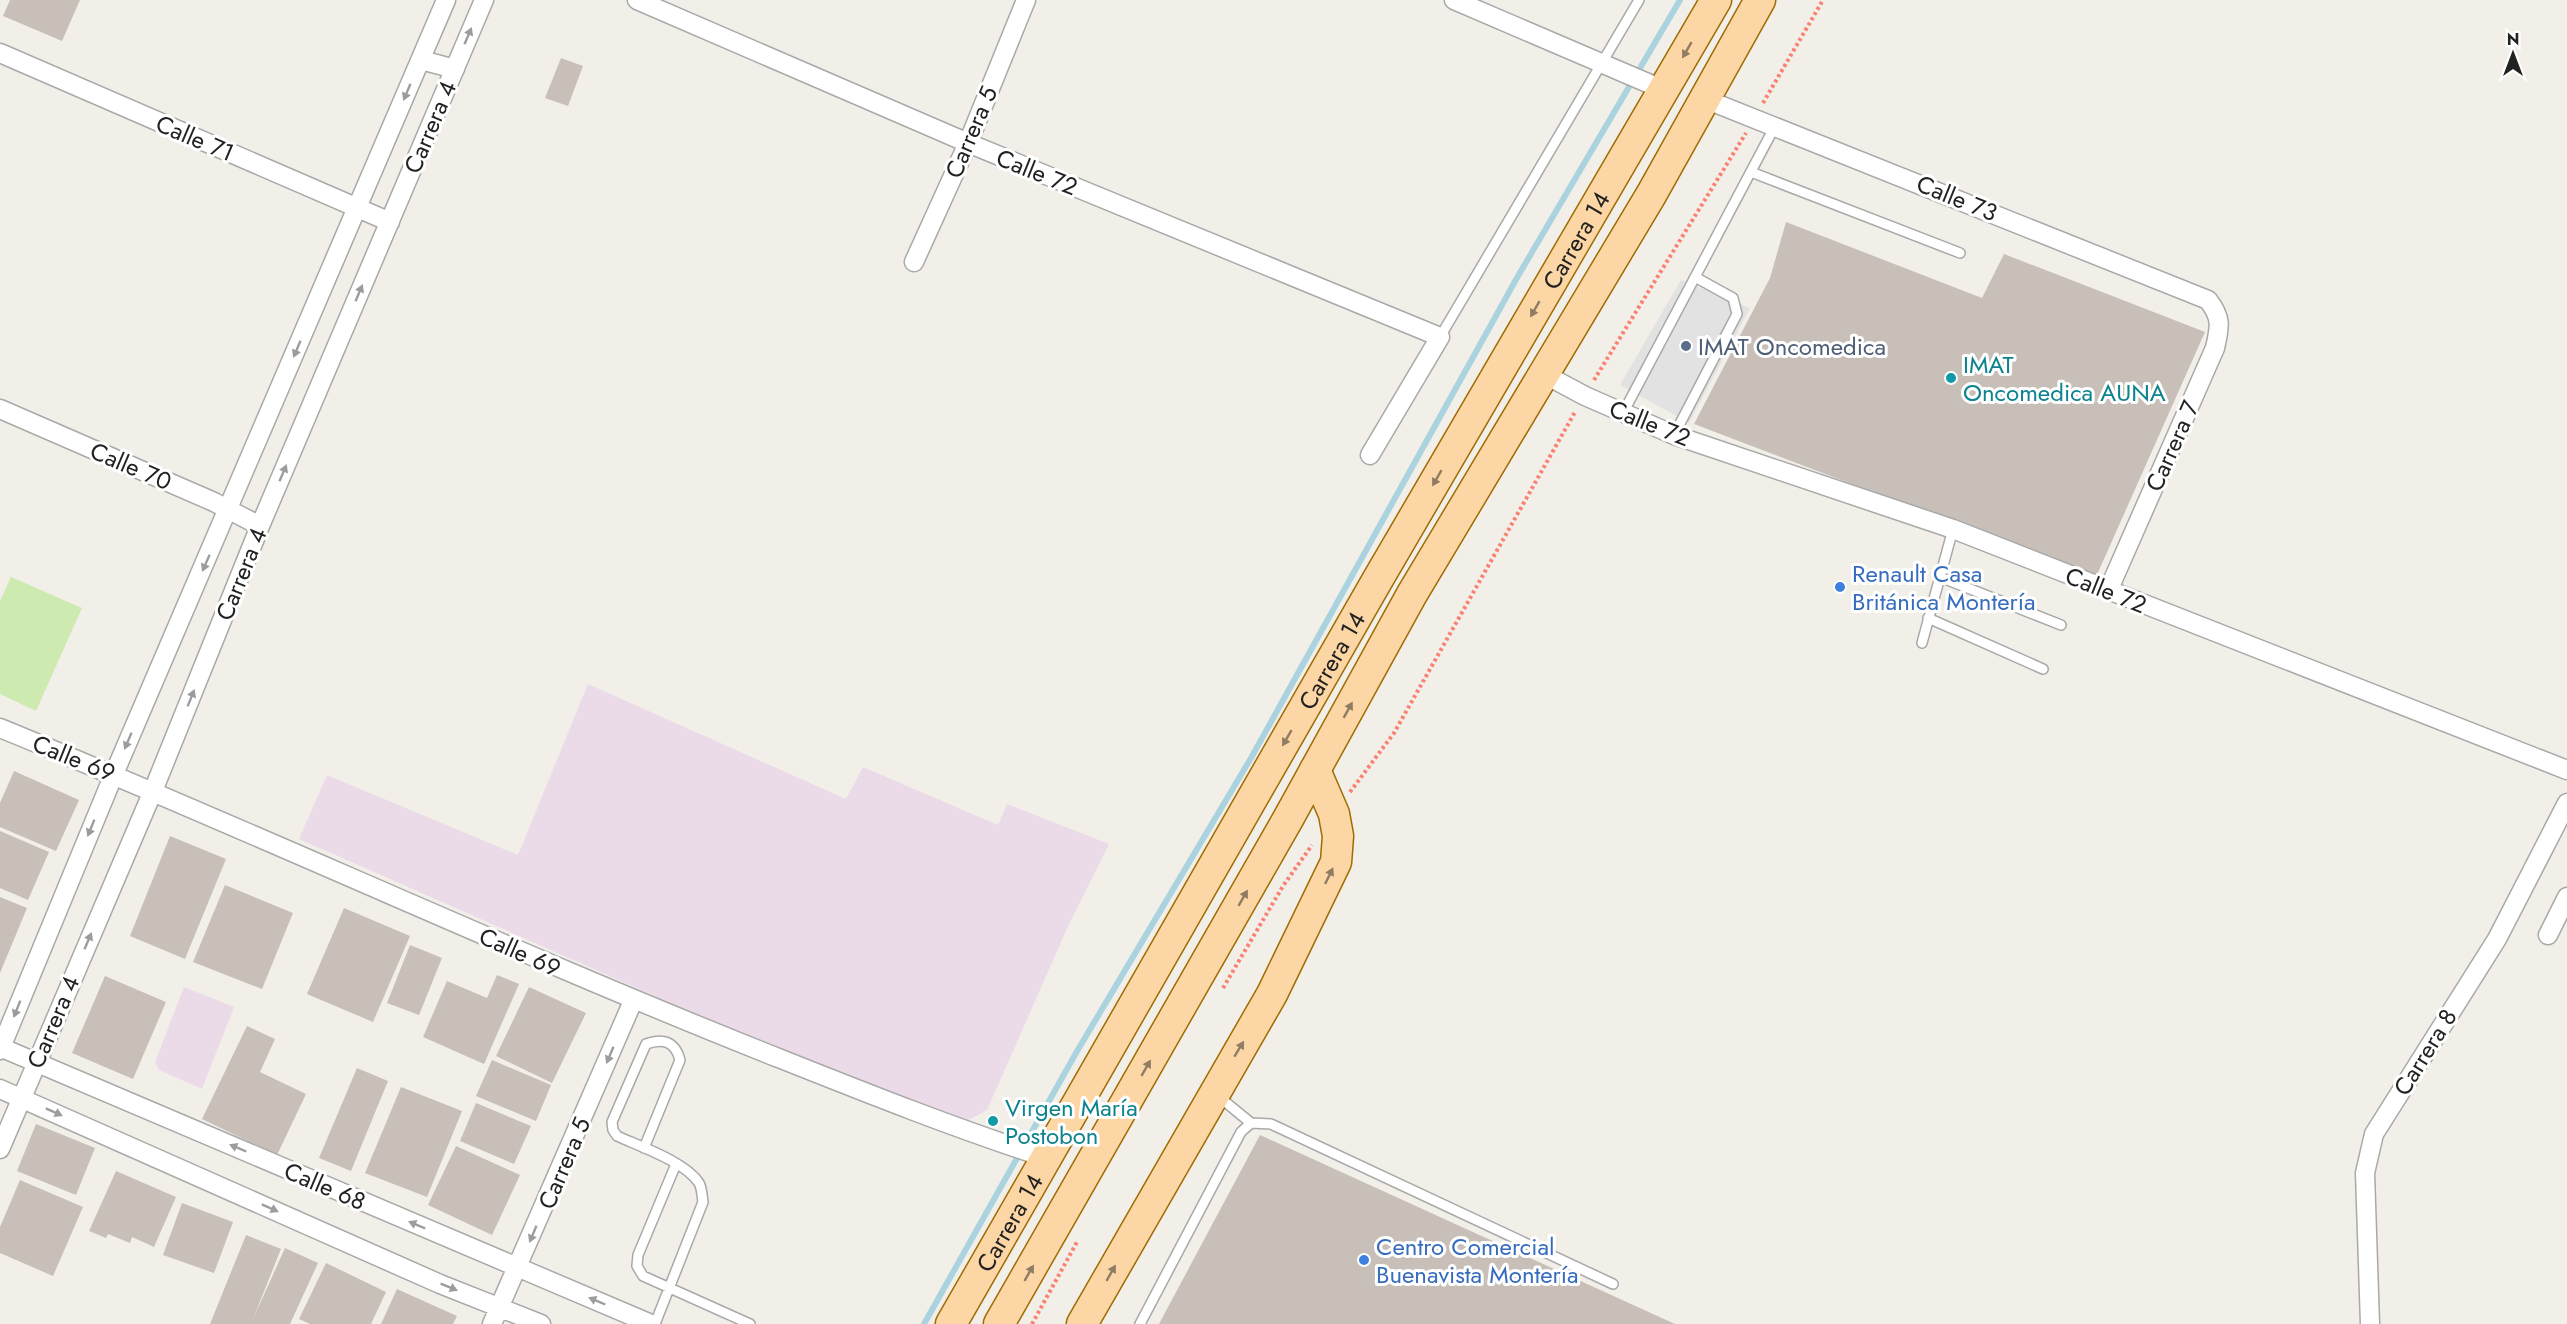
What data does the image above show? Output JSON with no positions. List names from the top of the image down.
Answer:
{
  "streets": {
    "main road": ["Carrera 14"],
    "street": [
      "Carrera 4",
      "Carrera 5",
      "Calle 71",
      "Calle 72",
      "Calle 73",
      "Carrera 7",
      "Calle 70",
      "Calle 69",
      "Carrera 8",
      "Calle 68"
    ]
  },
  "crossings": [
    ["Carrera 4", "Calle 71"],
    ["Carrera 4", "Calle 70"],
    ["Carrera 4", "Calle 69"],
    ["Carrera 4", "Calle 68"],
    ["Carrera 5", "Calle 72"],
    ["Carrera 5", "Calle 69"],
    ["Carrera 5", "Calle 68"],
    ["Calle 72", "Carrera 14"],
    ["Calle 72", "Carrera 7"],
    ["Calle 73", "Carrera 14"],
    ["Calle 73", "Carrera 7"],
    ["Carrera 14", "Calle 69"]
  ],
  "one_way": ["Carrera 5"],
  "places": [
    "IMAT Oncomedica",
    "IMAT Oncomedica AUNA",
    "Renault Casa Británica Montería",
    "Virgen María Postobon",
    "Centro Comercial Buenavista Montería"
  ],
  "north": "top"
}
